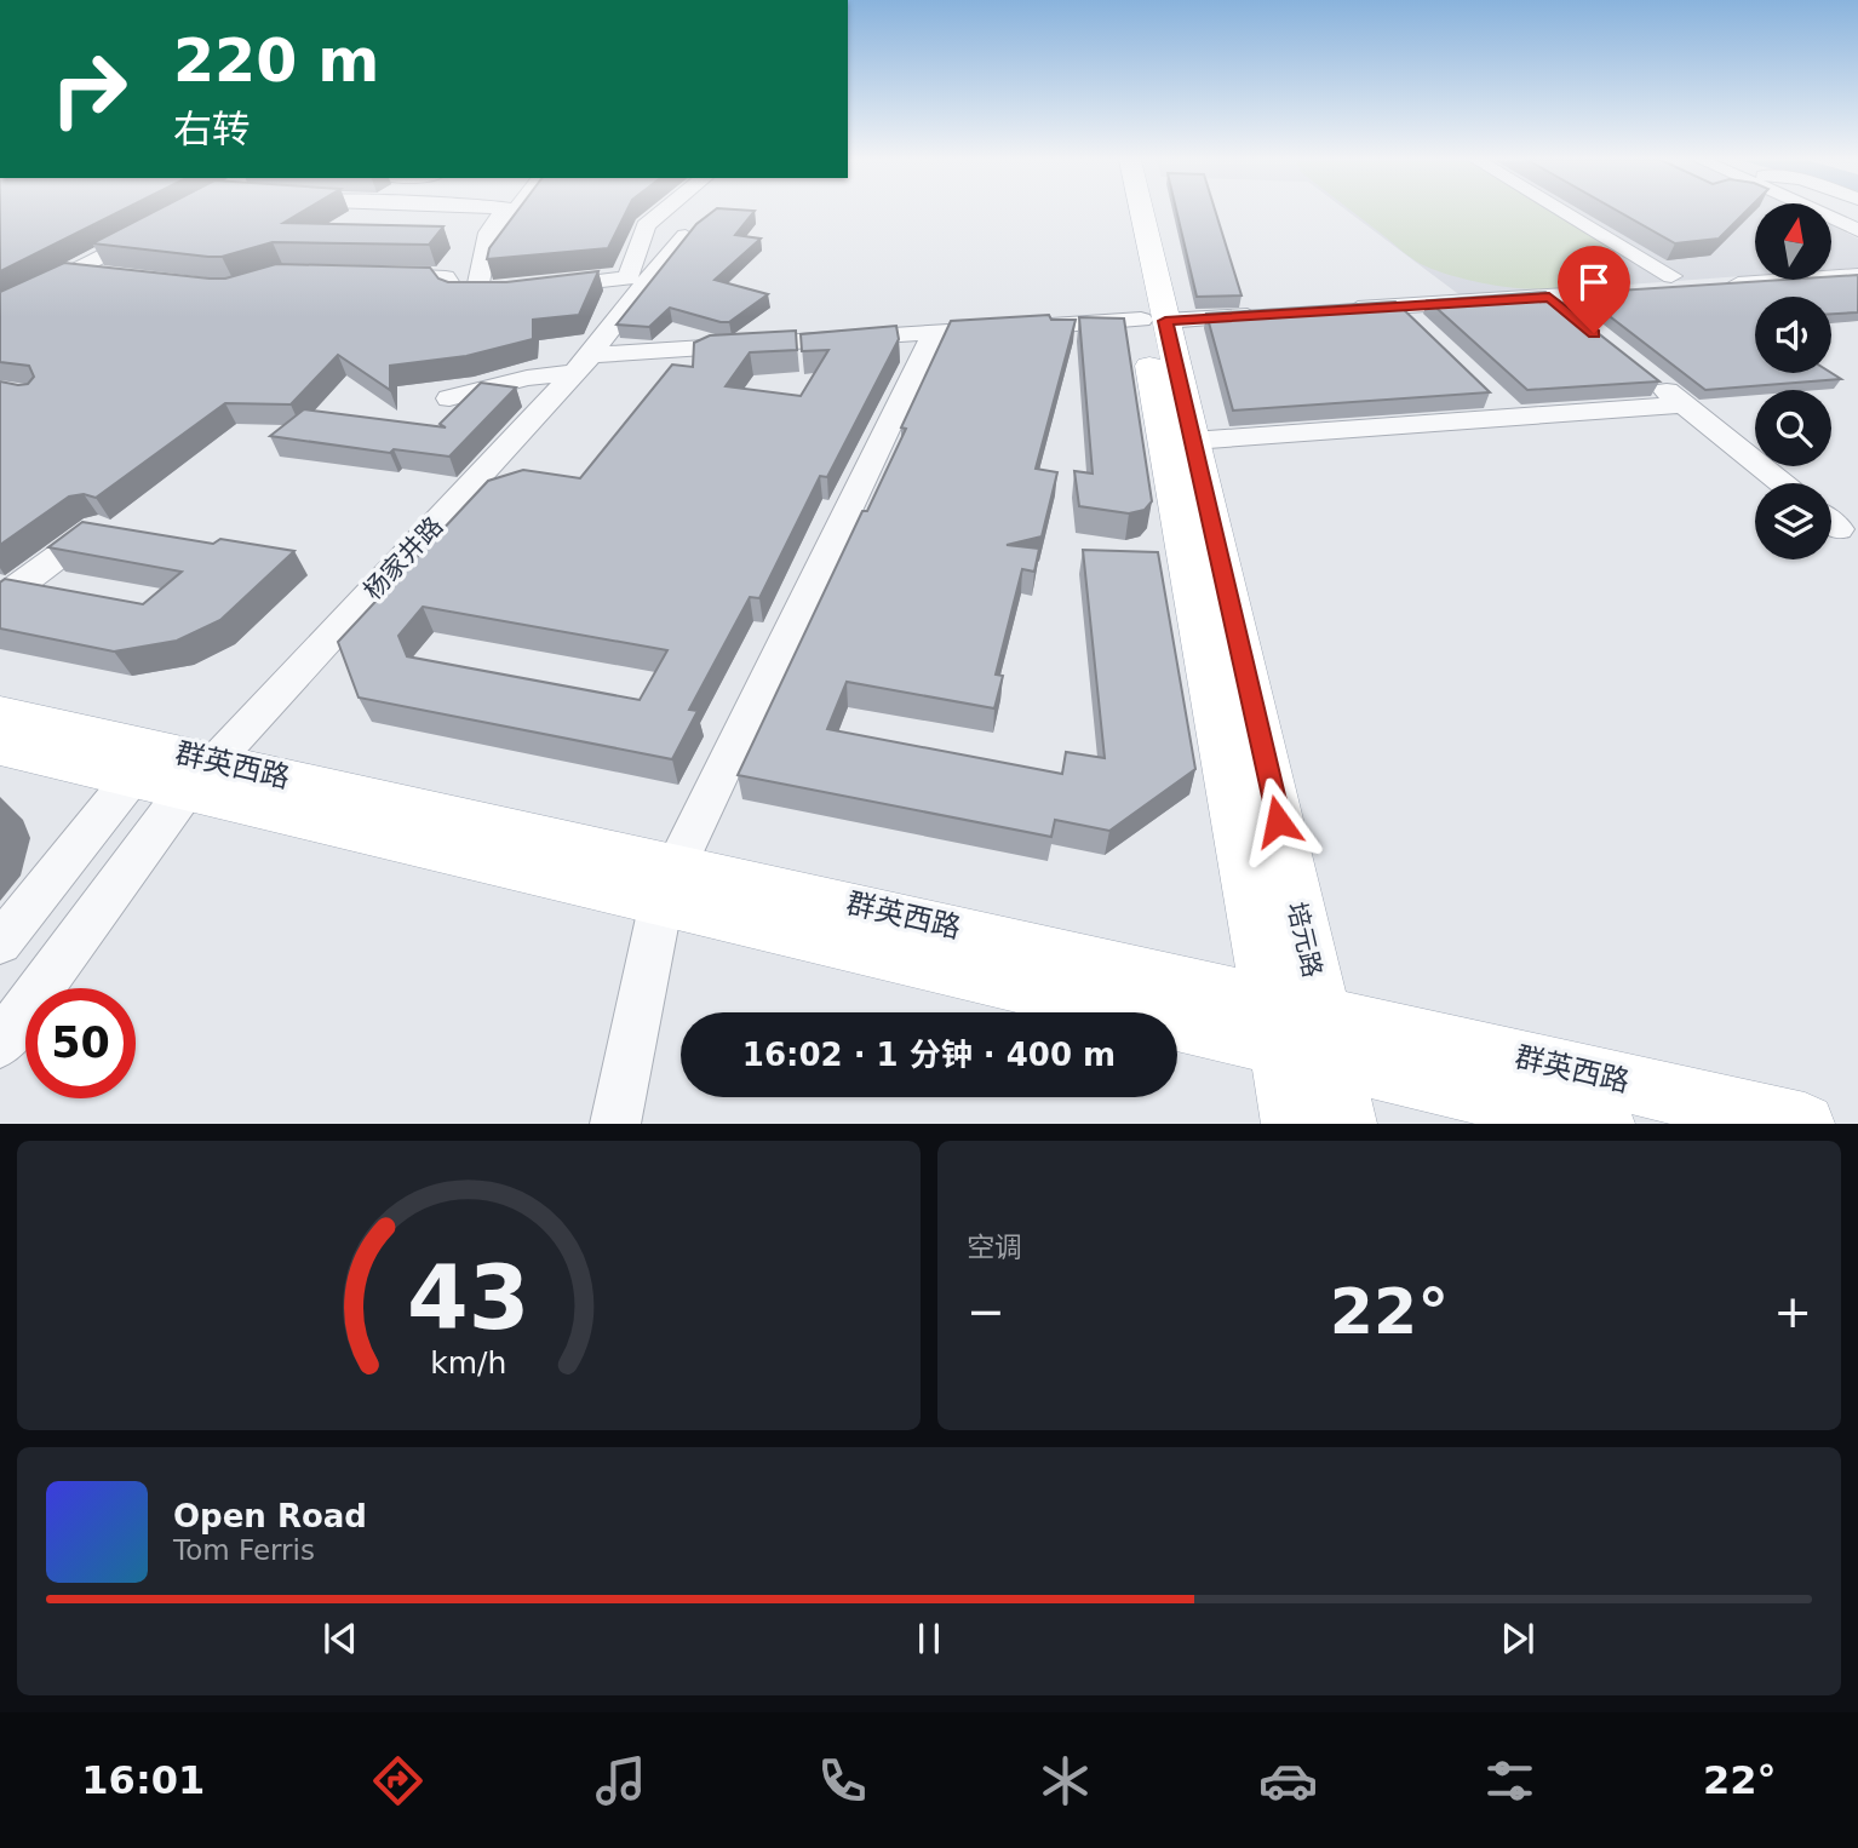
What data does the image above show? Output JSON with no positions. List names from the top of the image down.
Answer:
{
  "streets": {
    "main road": ["群英西路", "培元路"],
    "street": ["杨家井路"]
  },
  "crossings": [
    ["杨家井路", "群英西路"],
    ["群英西路", "培元路"]
  ],
  "north": "top",
  "page": {
    "turn": ["220 m", "右转"],
    "limit": "50",
    "trip": "16:02 · 1 分钟 · 400 m",
    "tile": "空调",
    "heat": ["−", "22°", "+"],
    "song": ["Open Road", "Tom Ferris"],
    "tabs": ["16:01", "22°"],
    "gauge": ["43", "km/h"]
  }
}
